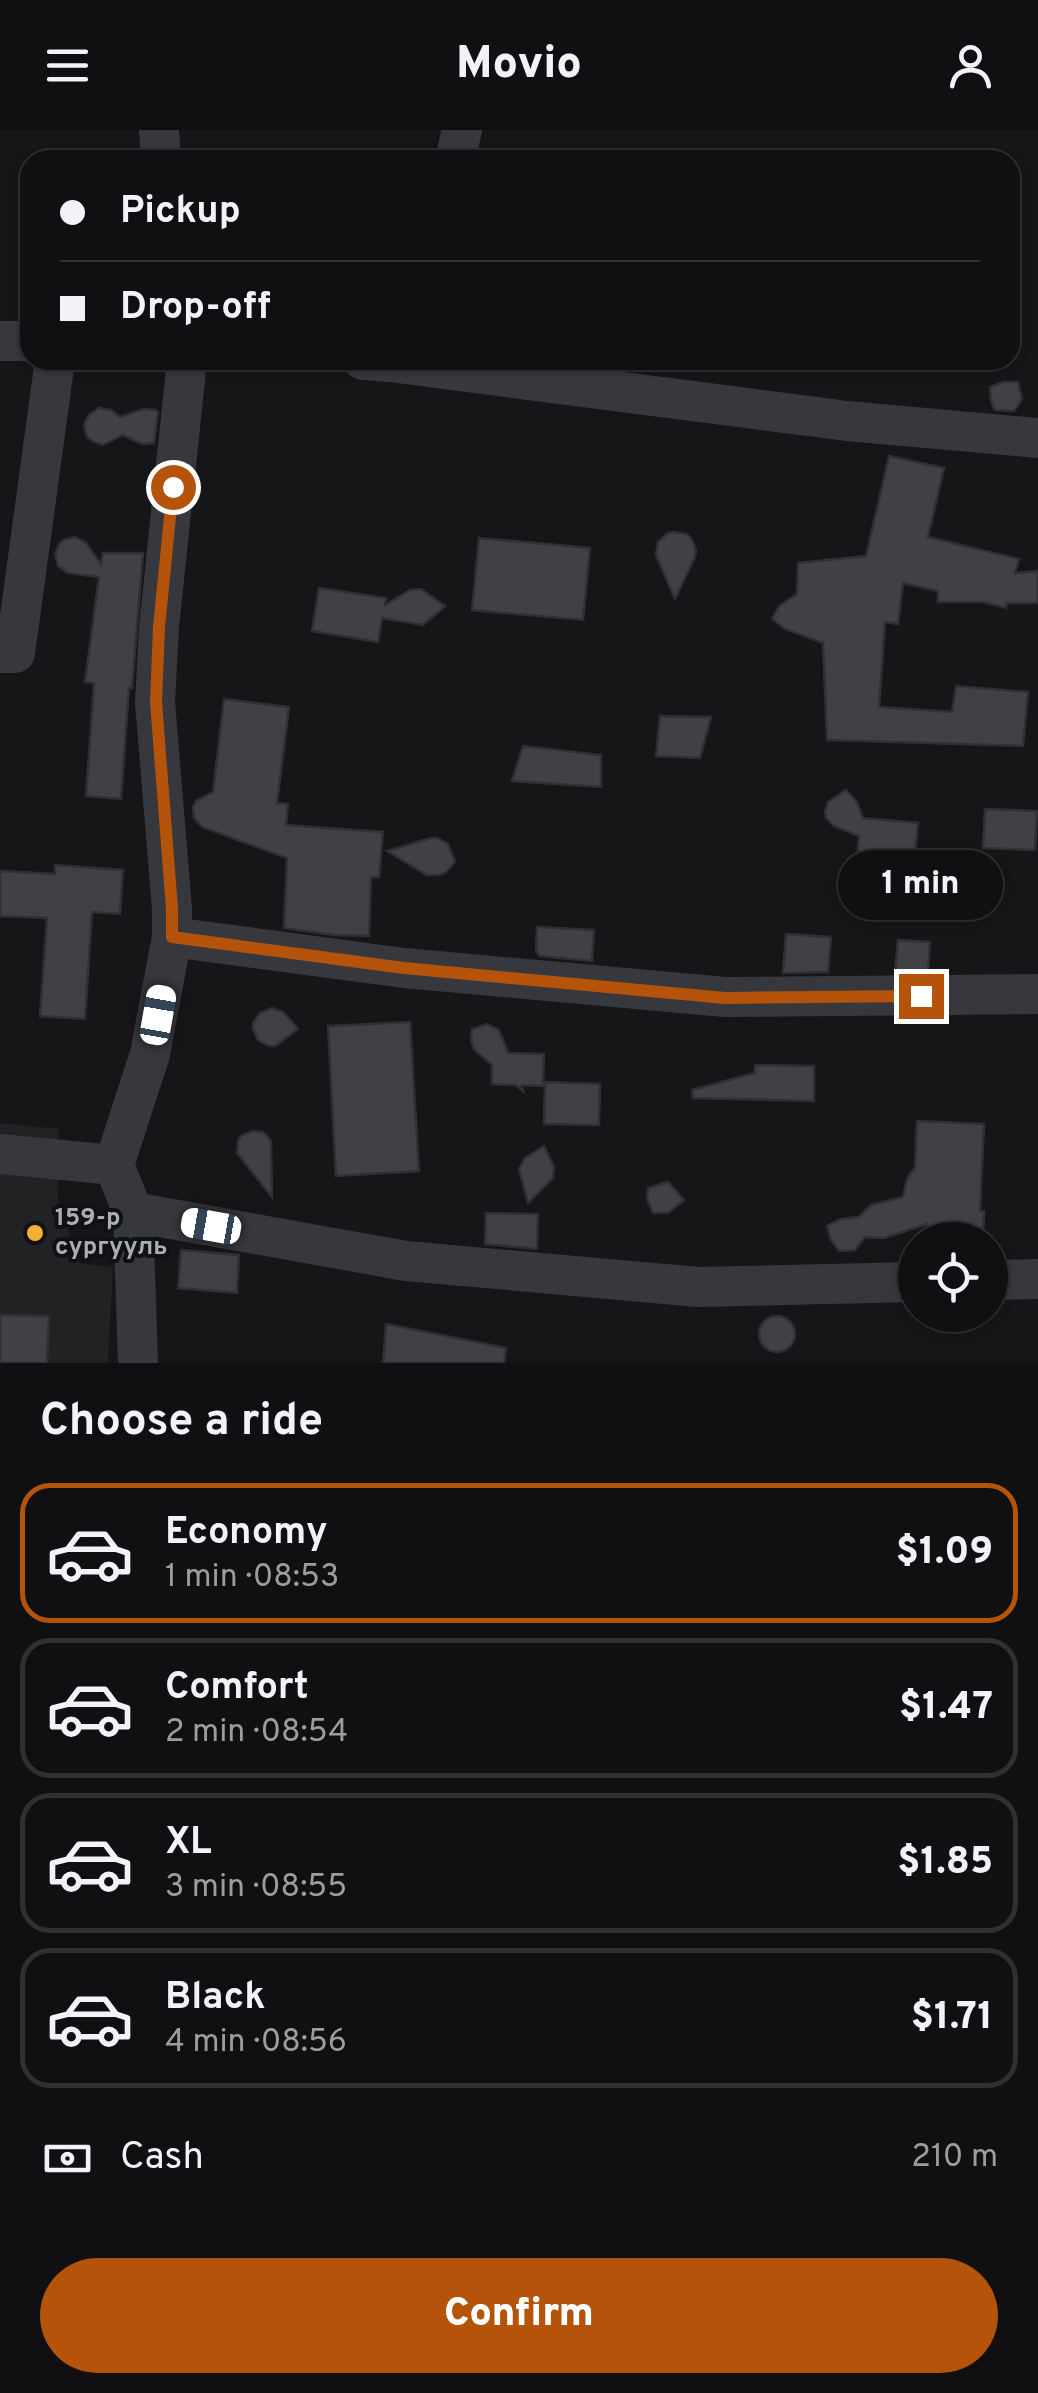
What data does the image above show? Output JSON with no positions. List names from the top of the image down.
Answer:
{
  "places": ["159-р сургууль"],
  "page": {
    "header": "Movio",
    "banner": ["Pickup", "Drop-off"],
    "bubble": "1 min",
    "heading": "Choose a ride",
    "list": [
      {
        "name": "Economy",
        "note": "1 min · 08:53",
        "value": "$1.09"
      },
      {
        "name": "Comfort",
        "note": "2 min · 08:54",
        "value": "$1.47"
      },
      {
        "name": "XL",
        "note": "3 min · 08:55",
        "value": "$1.85"
      },
      {
        "name": "Black",
        "note": "4 min · 08:56",
        "value": "$1.71"
      }
    ],
    "pay": ["Cash", "210 m"],
    "buttons": "Confirm"
  }
}
